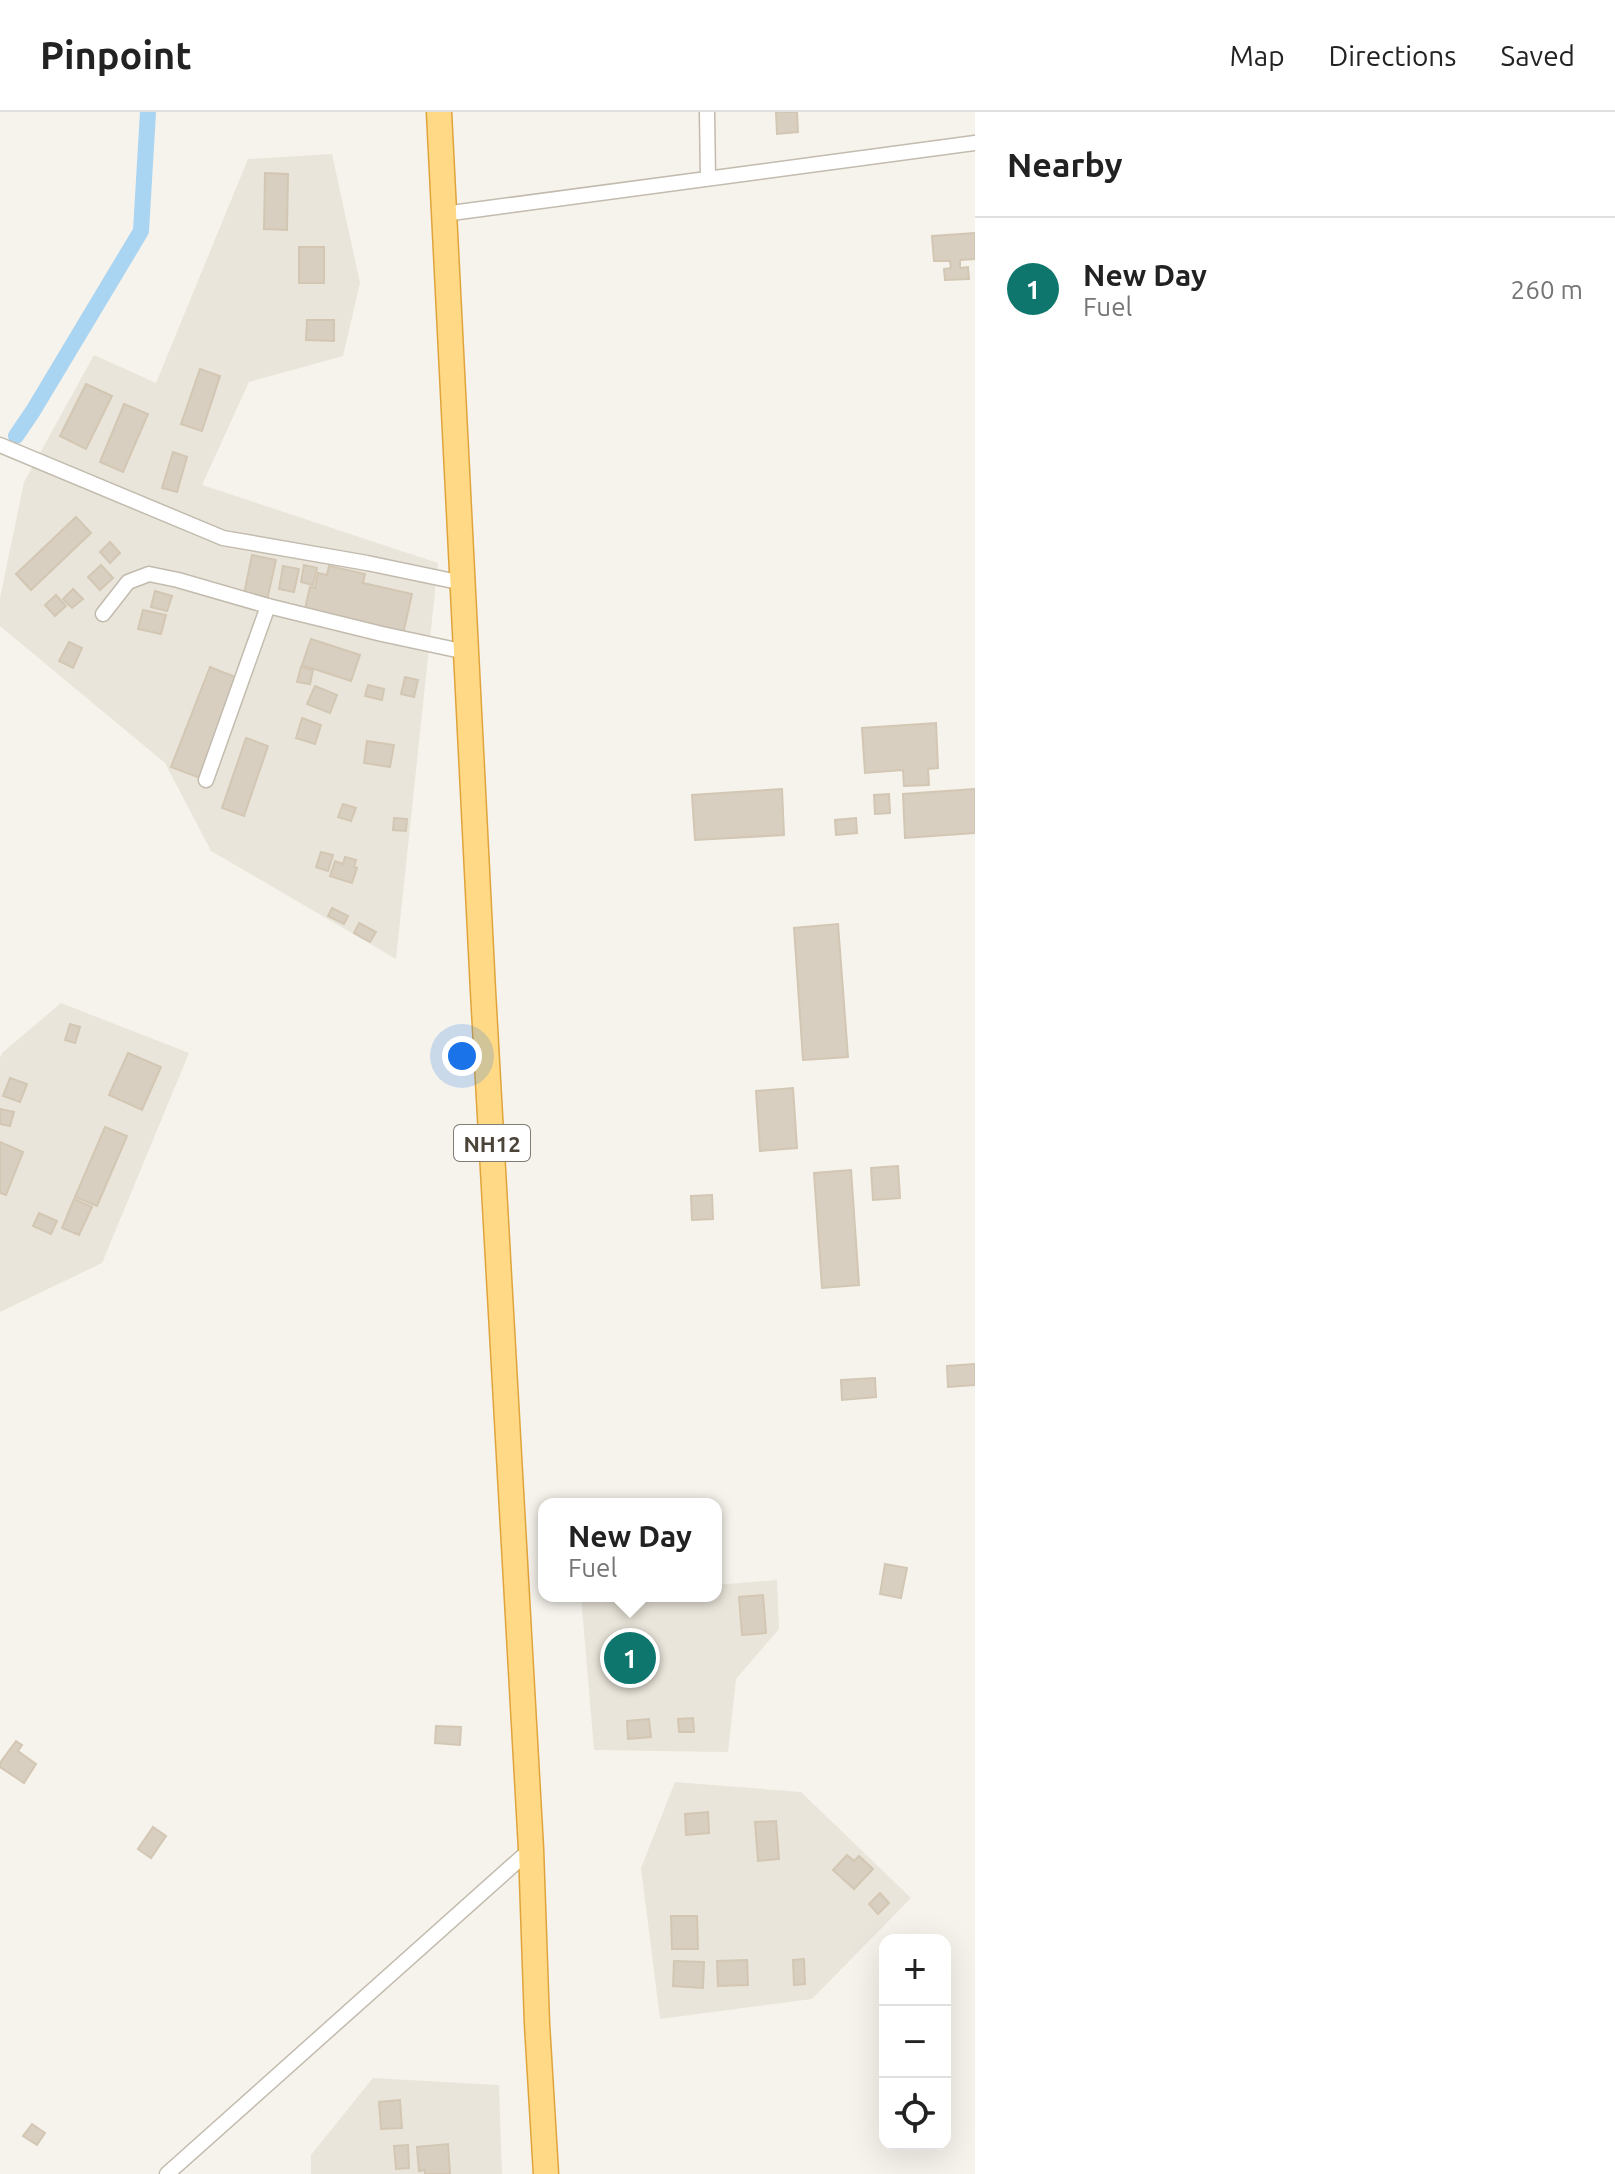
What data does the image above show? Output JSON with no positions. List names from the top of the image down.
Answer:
{
  "streets": {
    "highway": ["NH12"]
  },
  "page": {
    "header": "Pinpoint",
    "nav": ["Map", "Directions", "Saved"],
    "heading": "Nearby",
    "list": [
      {
        "mark": "1",
        "name": "New Day",
        "note": "Fuel",
        "value": "260 m"
      }
    ],
    "popup": ["New Day", "Fuel"],
    "pins": "1",
    "map_buttons": ["+", "−"]
  }
}
